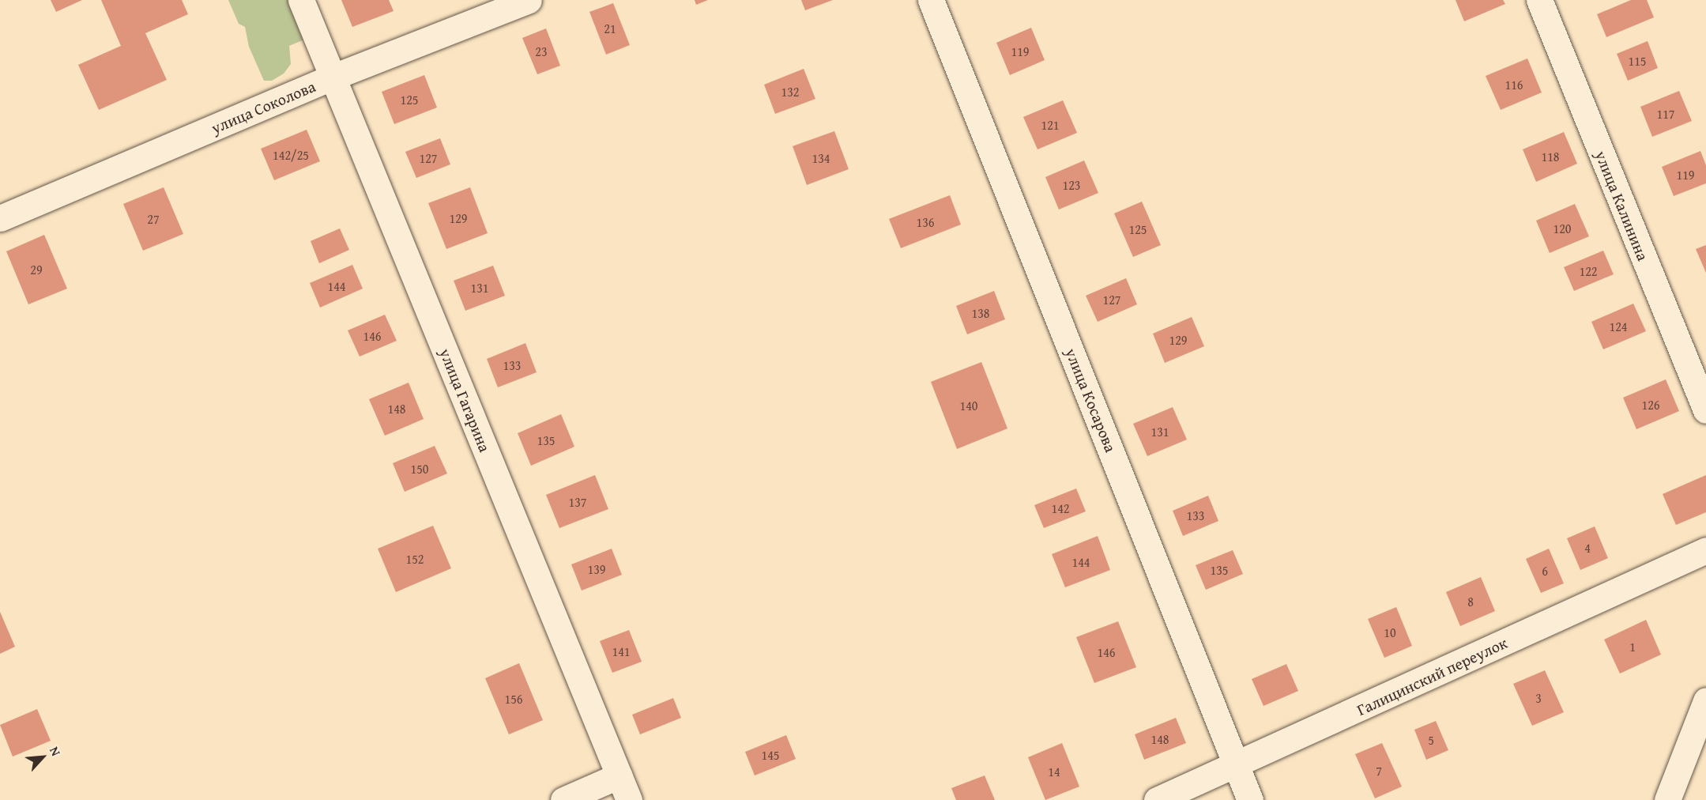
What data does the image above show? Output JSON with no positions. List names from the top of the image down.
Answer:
{
  "streets": {
    "street": [
      "улица Соколова",
      "улица Калинина",
      "улица Гагарина",
      "улица Косарова",
      "Галицинский переулок"
    ]
  },
  "crossings": [
    ["улица Соколова", "улица Гагарина"],
    ["улица Косарова", "Галицинский переулок"]
  ],
  "house_numbers": [
    "21",
    "23",
    "119",
    "115",
    "116",
    "132",
    "125",
    "117",
    "121",
    "142/25",
    "118",
    "127",
    "134",
    "119",
    "123",
    "129",
    "27",
    "136",
    "120",
    "125",
    "29",
    "122",
    "144",
    "131",
    "127",
    "138",
    "124",
    "146",
    "129",
    "133",
    "126",
    "140",
    "148",
    "131",
    "135",
    "150",
    "137",
    "142",
    "133",
    "4",
    "152",
    "144",
    "139",
    "135",
    "6",
    "8",
    "10",
    "1",
    "141",
    "146",
    "3",
    "156",
    "148",
    "5",
    "145",
    "7",
    "14"
  ],
  "north": "top right"
}
